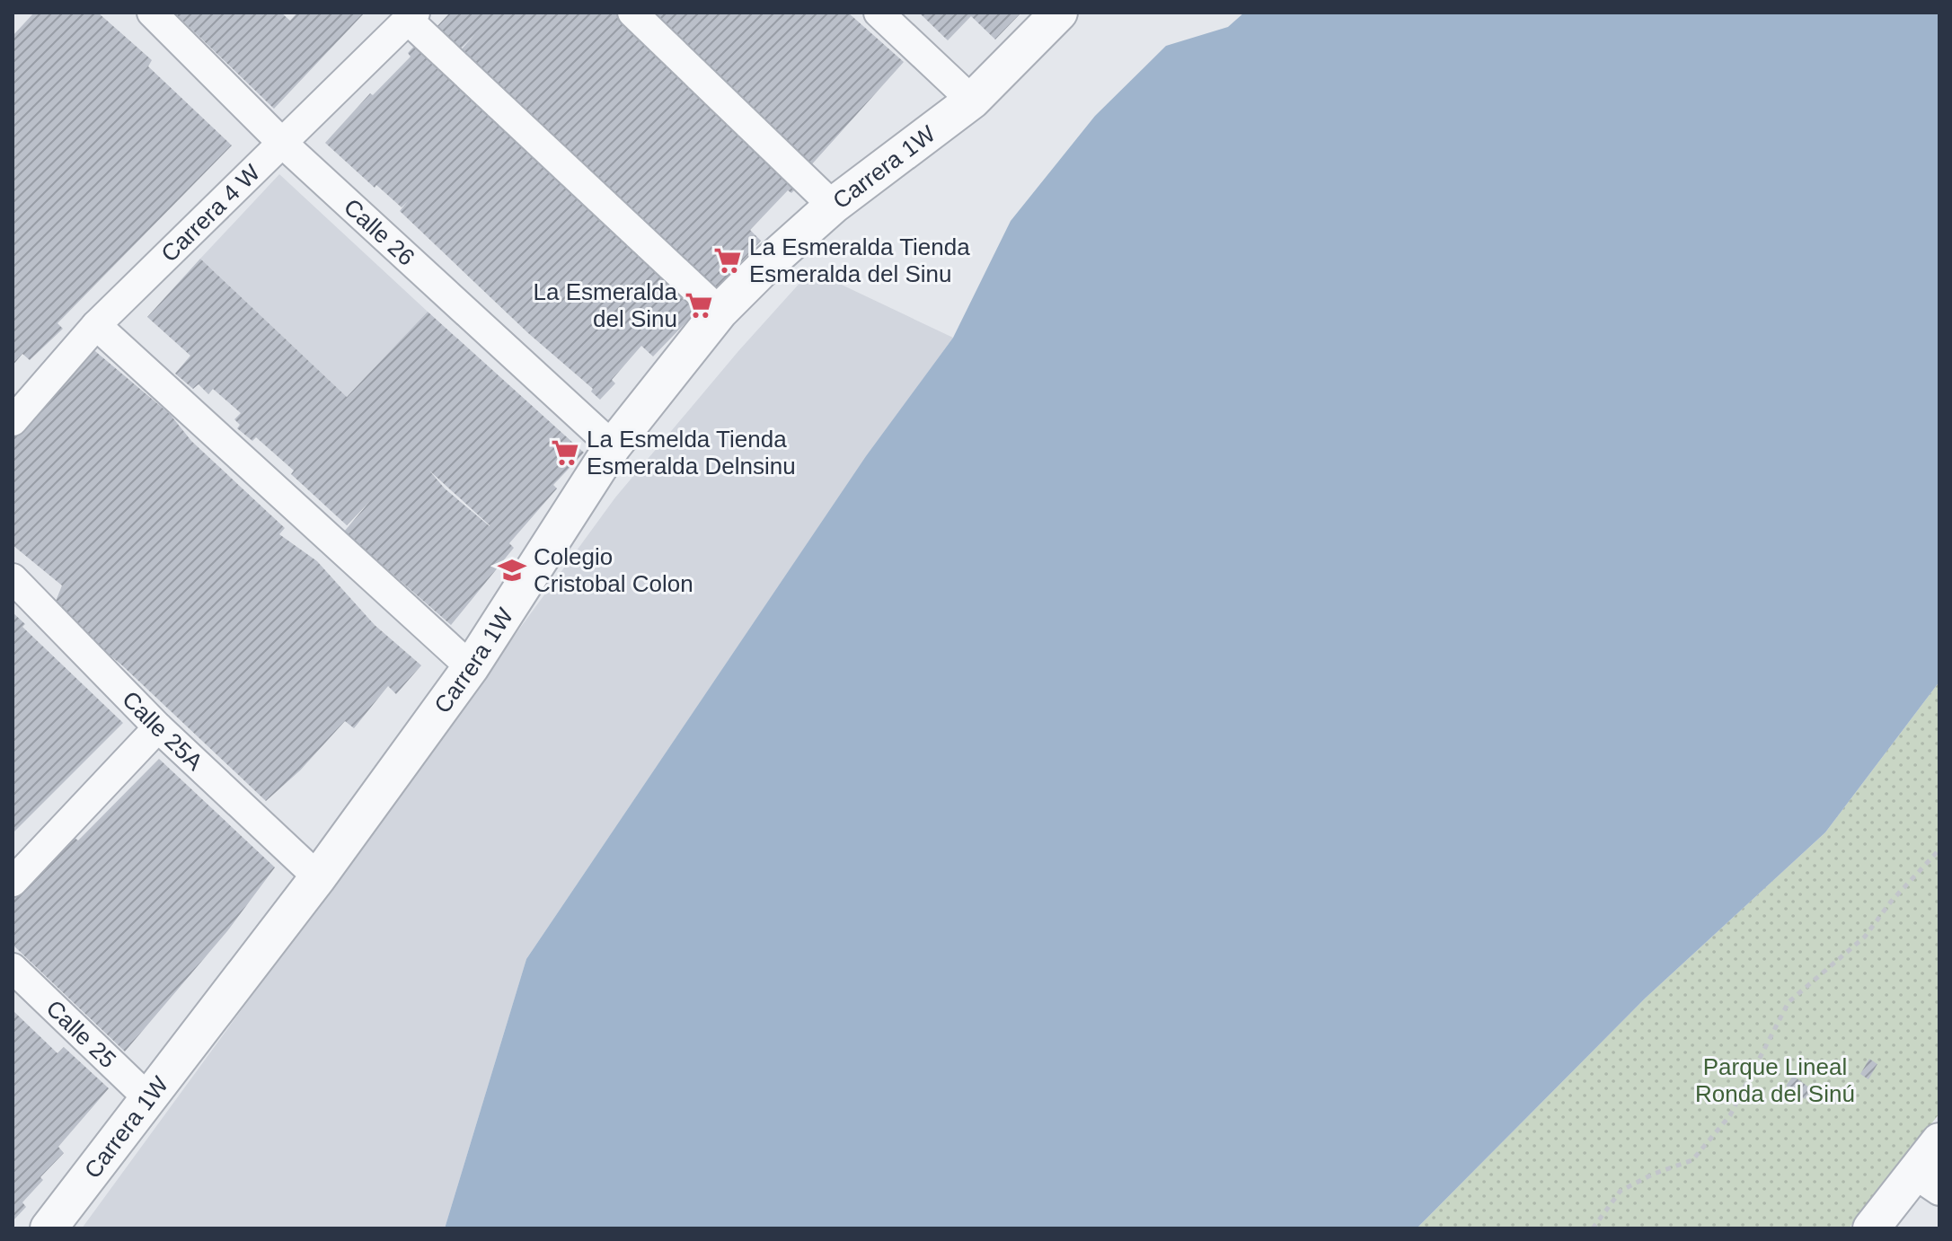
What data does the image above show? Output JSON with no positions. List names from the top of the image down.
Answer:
{
  "streets": {
    "street": [
      "Carrera 1W",
      "Carrera 4 W",
      "Calle 26",
      "Calle 25A",
      "Calle 25"
    ]
  },
  "crossings": [
    ["Carrera 1W", "Calle 26"],
    ["Carrera 1W", "Calle 25A"],
    ["Carrera 1W", "Calle 25"],
    ["Carrera 4 W", "Calle 26"]
  ],
  "parks": ["Parque Lineal Ronda del Sinú"],
  "places": {
    "supermarket": ["La Esmeralda Tienda Esmeralda del Sinu", "La Esmeralda del Sinu", "La Esmelda Tienda Esmeralda Delnsinu"],
    "school or university": ["Colegio Cristobal Colon"]
  }
}
